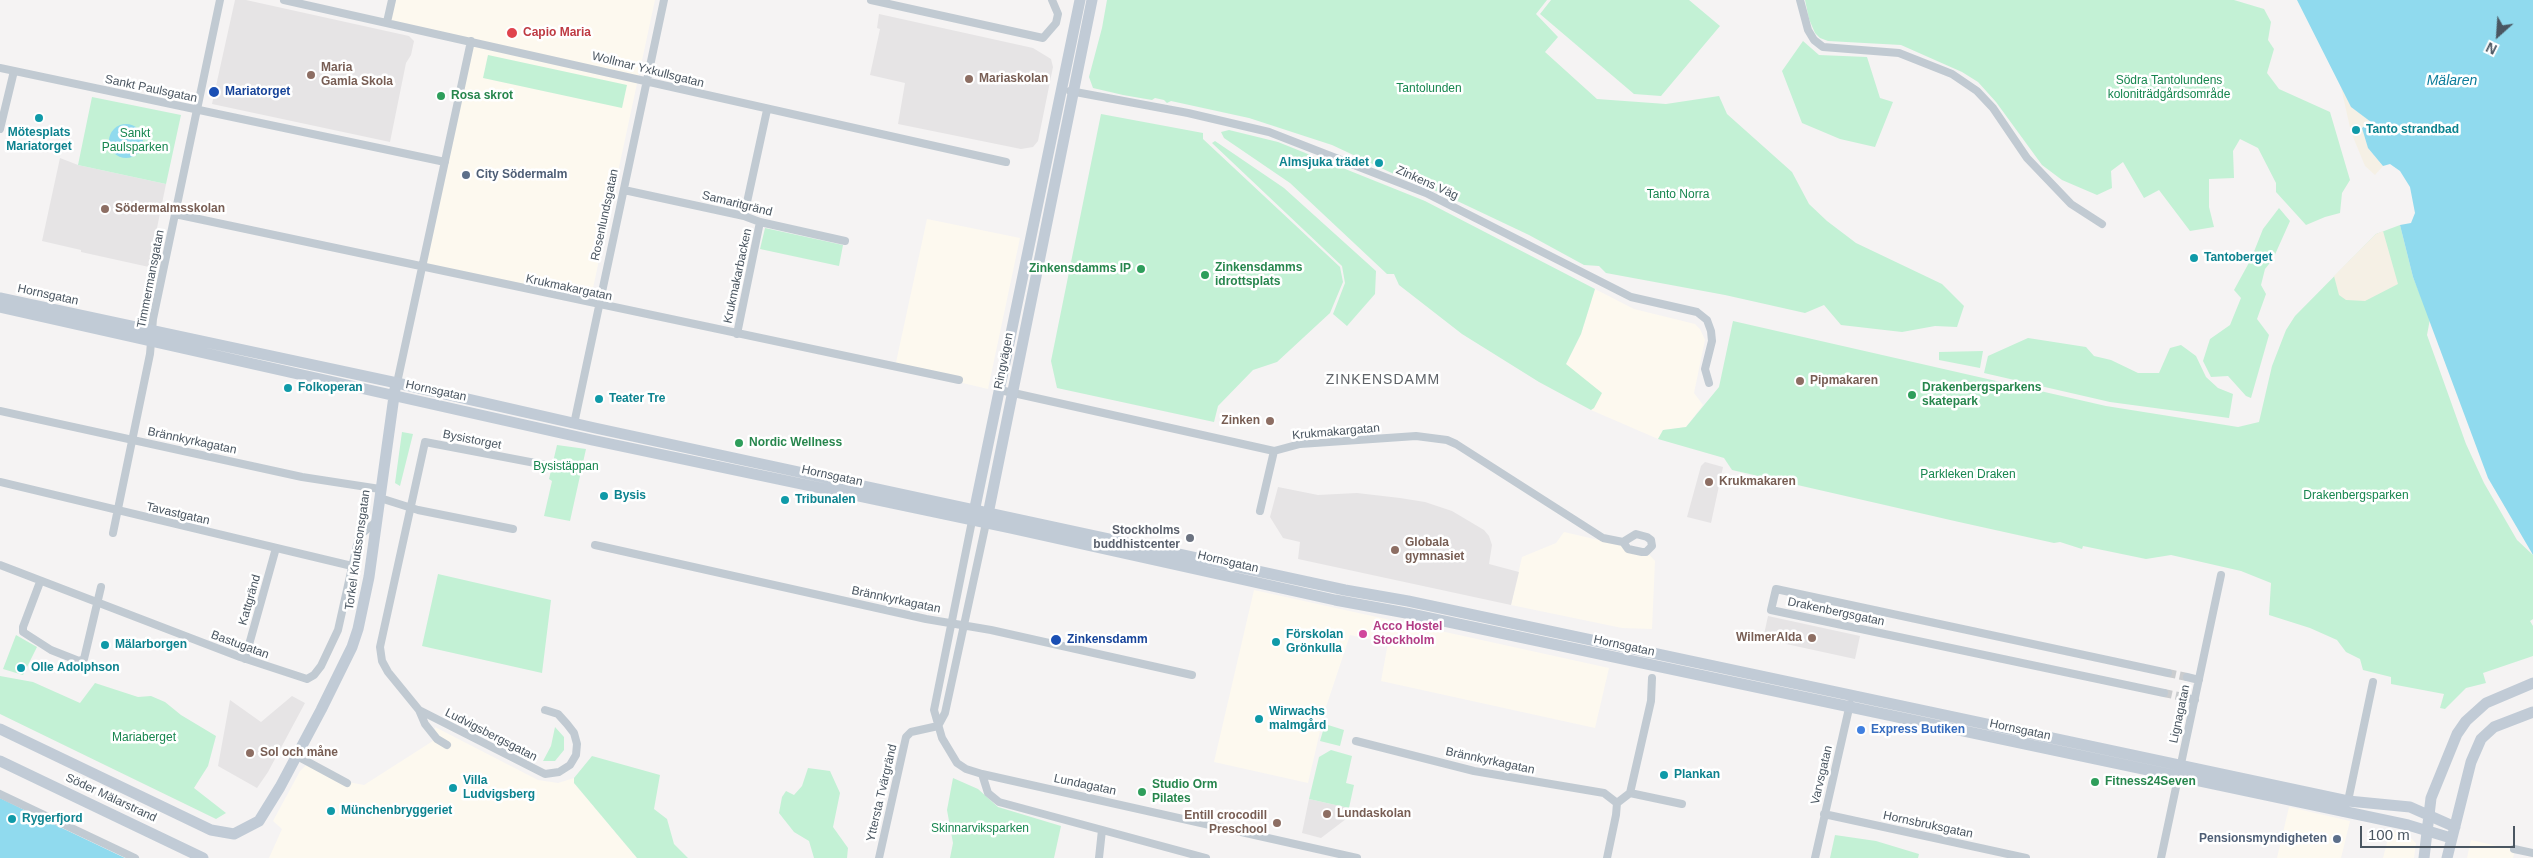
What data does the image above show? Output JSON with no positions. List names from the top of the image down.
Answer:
{
  "streets": {
    "main road": [
      "Hornsgatan",
      "Ringvägen",
      "Torkel Knutssonsgatan",
      "Söder Mälarstrand"
    ],
    "street": [
      "Wollmar Yxkullsgatan",
      "Sankt Paulsgatan",
      "Zinkens Väg",
      "Samaritgränd",
      "Rosenlundsgatan",
      "Krukmakarbacken",
      "Timmermansgatan",
      "Krukmakargatan",
      "Bysistorget",
      "Brännkyrkagatan",
      "Tavastgatan",
      "Kattgränd",
      "Drakenbergsgatan",
      "Bastugatan",
      "Lignagatan",
      "Ludvigsbergsgatan",
      "Varvsgatan",
      "Lundagatan",
      "Yttersta Tvärgränd",
      "Hornsbruksgatan"
    ]
  },
  "crossings": [
    ["Wollmar Yxkullsgatan", "Rosenlundsgatan"],
    ["Wollmar Yxkullsgatan", "Torkel Knutssonsgatan"],
    ["Sankt Paulsgatan", "Timmermansgatan"],
    ["Sankt Paulsgatan", "Torkel Knutssonsgatan"],
    ["Zinkens Väg", "Ringvägen"],
    ["Samaritgränd", "Rosenlundsgatan"],
    ["Samaritgränd", "Krukmakarbacken"],
    ["Rosenlundsgatan", "Krukmakargatan"],
    ["Rosenlundsgatan", "Hornsgatan"],
    ["Krukmakarbacken", "Krukmakargatan"],
    ["Timmermansgatan", "Krukmakargatan"],
    ["Timmermansgatan", "Hornsgatan"],
    ["Timmermansgatan", "Brännkyrkagatan"],
    ["Timmermansgatan", "Tavastgatan"],
    ["Krukmakargatan", "Ringvägen"],
    ["Krukmakargatan", "Torkel Knutssonsgatan"],
    ["Hornsgatan", "Ringvägen"],
    ["Hornsgatan", "Torkel Knutssonsgatan"],
    ["Hornsgatan", "Lignagatan"],
    ["Hornsgatan", "Varvsgatan"],
    ["Ringvägen", "Brännkyrkagatan"],
    ["Ringvägen", "Lundagatan"],
    ["Ringvägen", "Yttersta Tvärgränd"],
    ["Bysistorget", "Brännkyrkagatan"],
    ["Bysistorget", "Ludvigsbergsgatan"],
    ["Brännkyrkagatan", "Torkel Knutssonsgatan"],
    ["Brännkyrkagatan", "Ludvigsbergsgatan"],
    ["Tavastgatan", "Kattgränd"],
    ["Tavastgatan", "Bastugatan"],
    ["Torkel Knutssonsgatan", "Bastugatan"],
    ["Kattgränd", "Bastugatan"],
    ["Varvsgatan", "Hornsbruksgatan"]
  ],
  "districts": ["ZINKENSDAMM"],
  "water": ["Mälaren"],
  "parks": [
    "Södra Tantolundens koloniträdgårdsområde",
    "Tantolunden",
    "Sankt Paulsparken",
    "Tanto Norra",
    "Bysistäppan",
    "Parkleken Draken",
    "Drakenbergsparken",
    "Mariaberget",
    "Skinnarviksparken"
  ],
  "places": [
    "Capio Maria",
    "Maria Gamla Skola",
    "Mariaskolan",
    "Mariatorget",
    "Rosa skrot",
    "Mötesplats Mariatorget",
    "Tanto strandbad",
    "Almsjuka trädet",
    "City Södermalm",
    "Södermalmsskolan",
    "Tantoberget",
    "Zinkensdamms IP",
    "Zinkensdamms idrottsplats",
    "Pipmakaren",
    "Folkoperan",
    "Drakenbergsparkens skatepark",
    "Teater Tre",
    "Zinken",
    "Nordic Wellness",
    "Krukmakaren",
    "Bysis",
    "Tribunalen",
    "Stockholms buddhistcenter",
    "Globala gymnasiet",
    "Acco Hostel Stockholm",
    "WilmerAlda",
    "Zinkensdamm",
    "Förskolan Grönkulla",
    "Mälarborgen",
    "Olle Adolphson",
    "Wirwachs malmgård",
    "Express Butiken",
    "Sol och måne",
    "Plankan",
    "Fitness24Seven",
    "Villa Ludvigsberg",
    "Studio Orm Pilates",
    "Münchenbryggeriet",
    "Lundaskolan",
    "Rygerfjord",
    "Entill crocodill Preschool",
    "Pensionsmyndigheten"
  ],
  "scale_bar": "100 m",
  "north": "bottom left"
}
